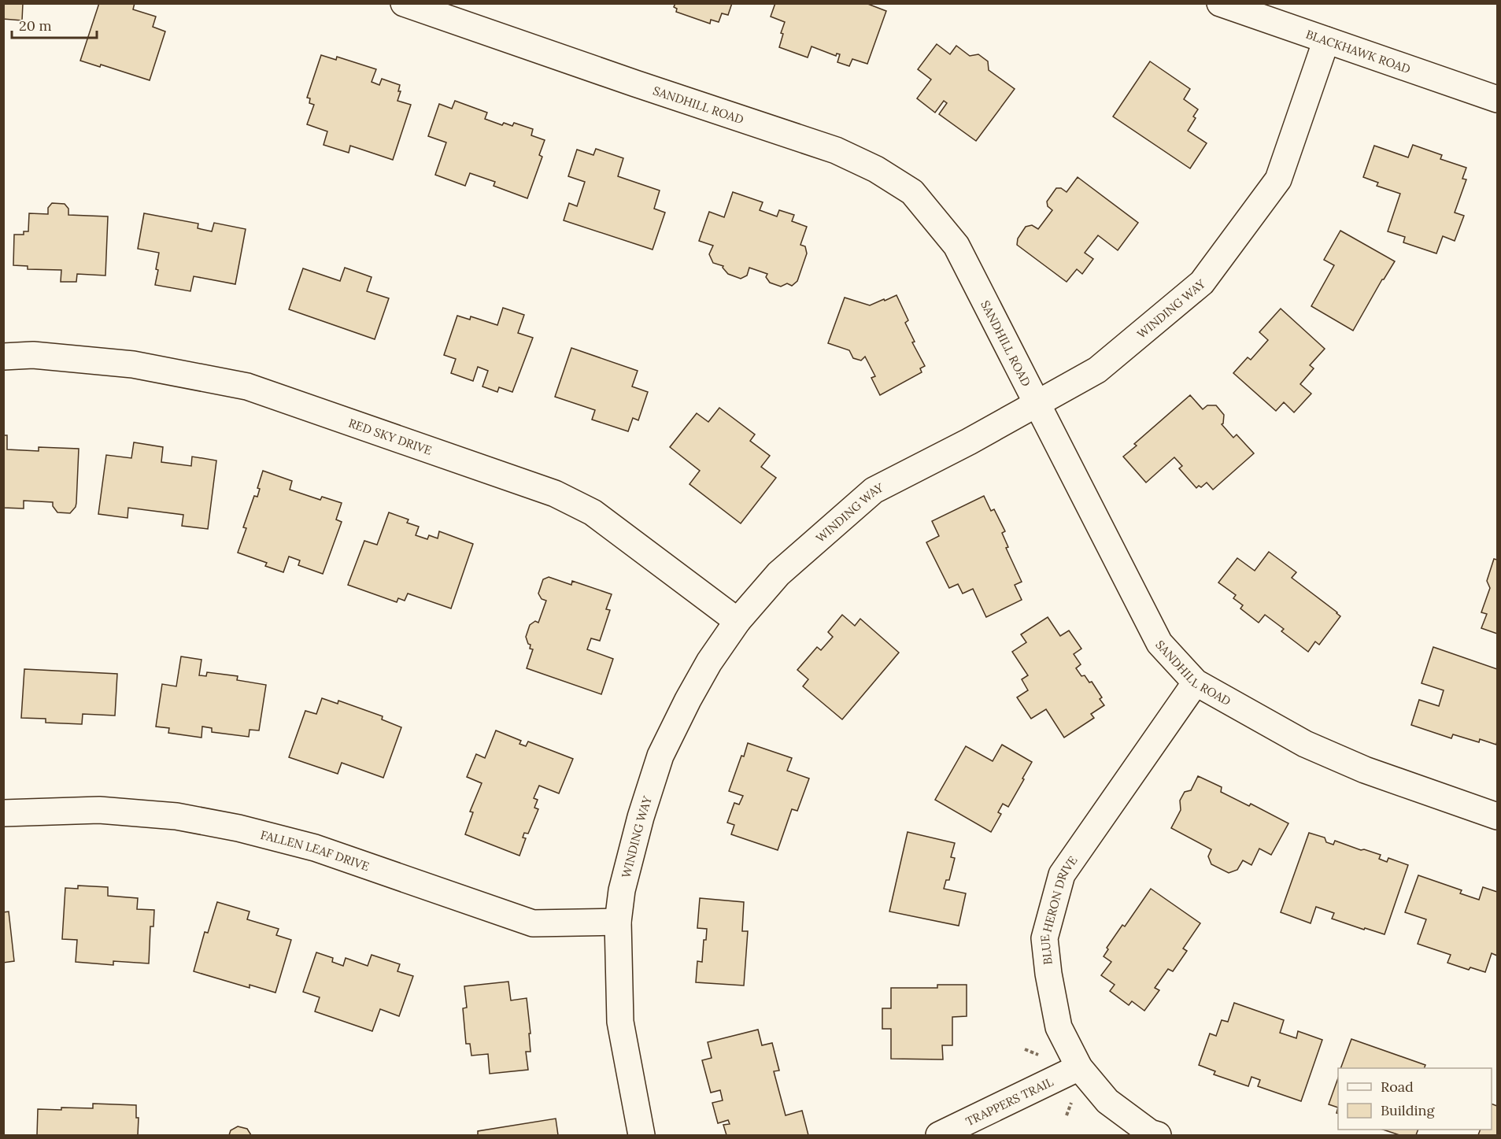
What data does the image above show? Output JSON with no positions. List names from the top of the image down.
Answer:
{
  "streets": {
    "street": [
      "BLACKHAWK ROAD",
      "SANDHILL ROAD",
      "WINDING WAY",
      "RED SKY DRIVE",
      "FALLEN LEAF DRIVE",
      "BLUE HERON DRIVE",
      "TRAPPERS TRAIL"
    ]
  },
  "crossings": [
    ["BLACKHAWK ROAD", "WINDING WAY"],
    ["SANDHILL ROAD", "WINDING WAY"],
    ["SANDHILL ROAD", "BLUE HERON DRIVE"],
    ["WINDING WAY", "RED SKY DRIVE"],
    ["WINDING WAY", "FALLEN LEAF DRIVE"],
    ["BLUE HERON DRIVE", "TRAPPERS TRAIL"]
  ],
  "legend": ["Road", "Building"],
  "scale_bar": "20 m"
}
